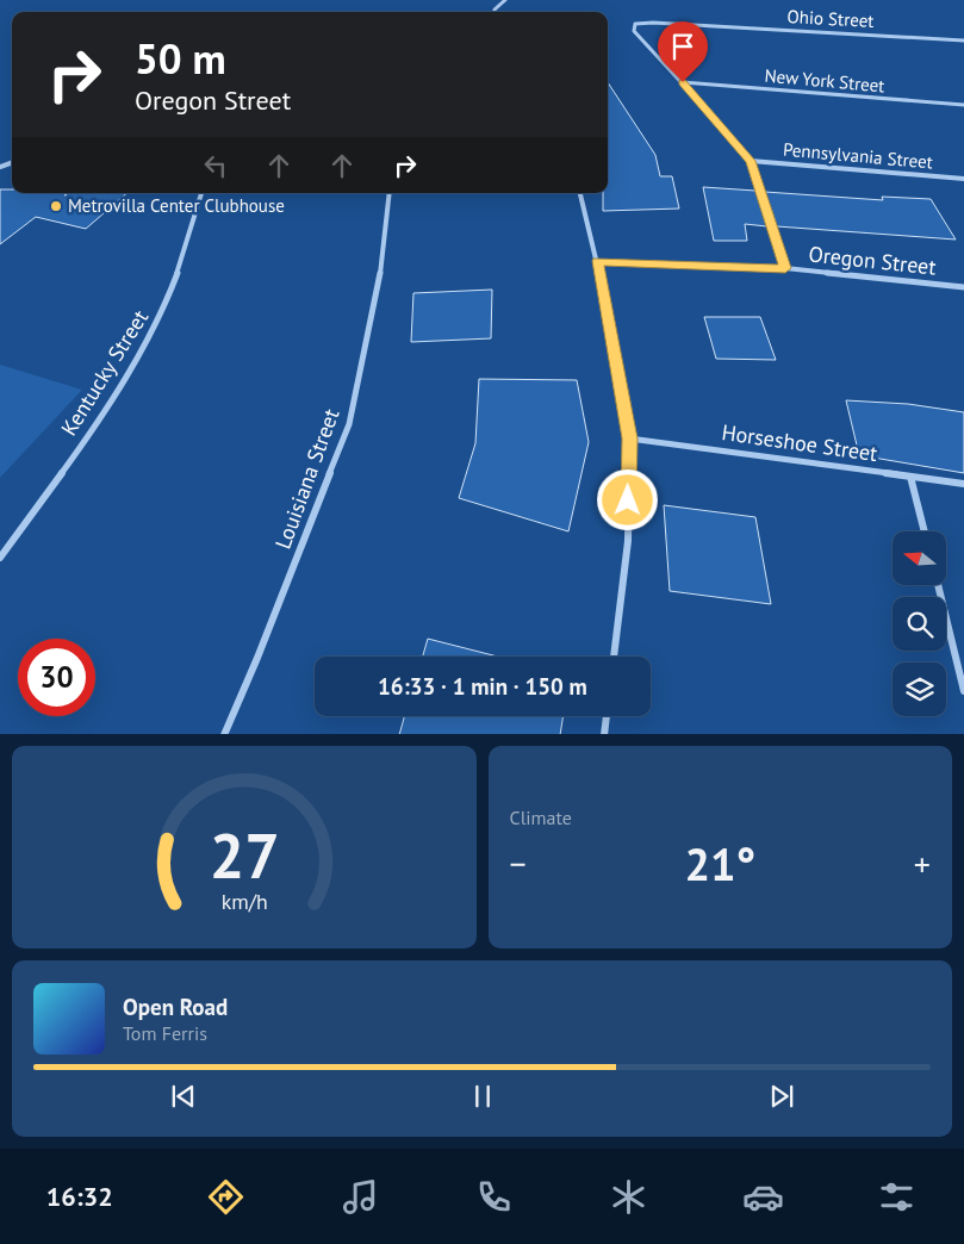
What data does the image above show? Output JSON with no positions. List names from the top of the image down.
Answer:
{
  "streets": {
    "street": [
      "Ohio Street",
      "New York Street",
      "Pennsylvania Street",
      "Oregon Street",
      "Kentucky Street",
      "Horseshoe Street",
      "Louisiana Street"
    ]
  },
  "crossings": [
    ["Ohio Street", "New York Street"],
    ["Ohio Street", "Pennsylvania Street"],
    ["Ohio Street", "Oregon Street"]
  ],
  "places": ["Metrovilla Center Clubhouse"],
  "north": "left",
  "page": {
    "turn": ["50 m", "Oregon Street"],
    "limit": "30",
    "trip": "16:33 · 1 min · 150 m",
    "tile": "Climate",
    "heat": ["−", "21°", "+"],
    "song": ["Open Road", "Tom Ferris"],
    "tabs": "16:32",
    "gauge": ["27", "km/h"]
  }
}
